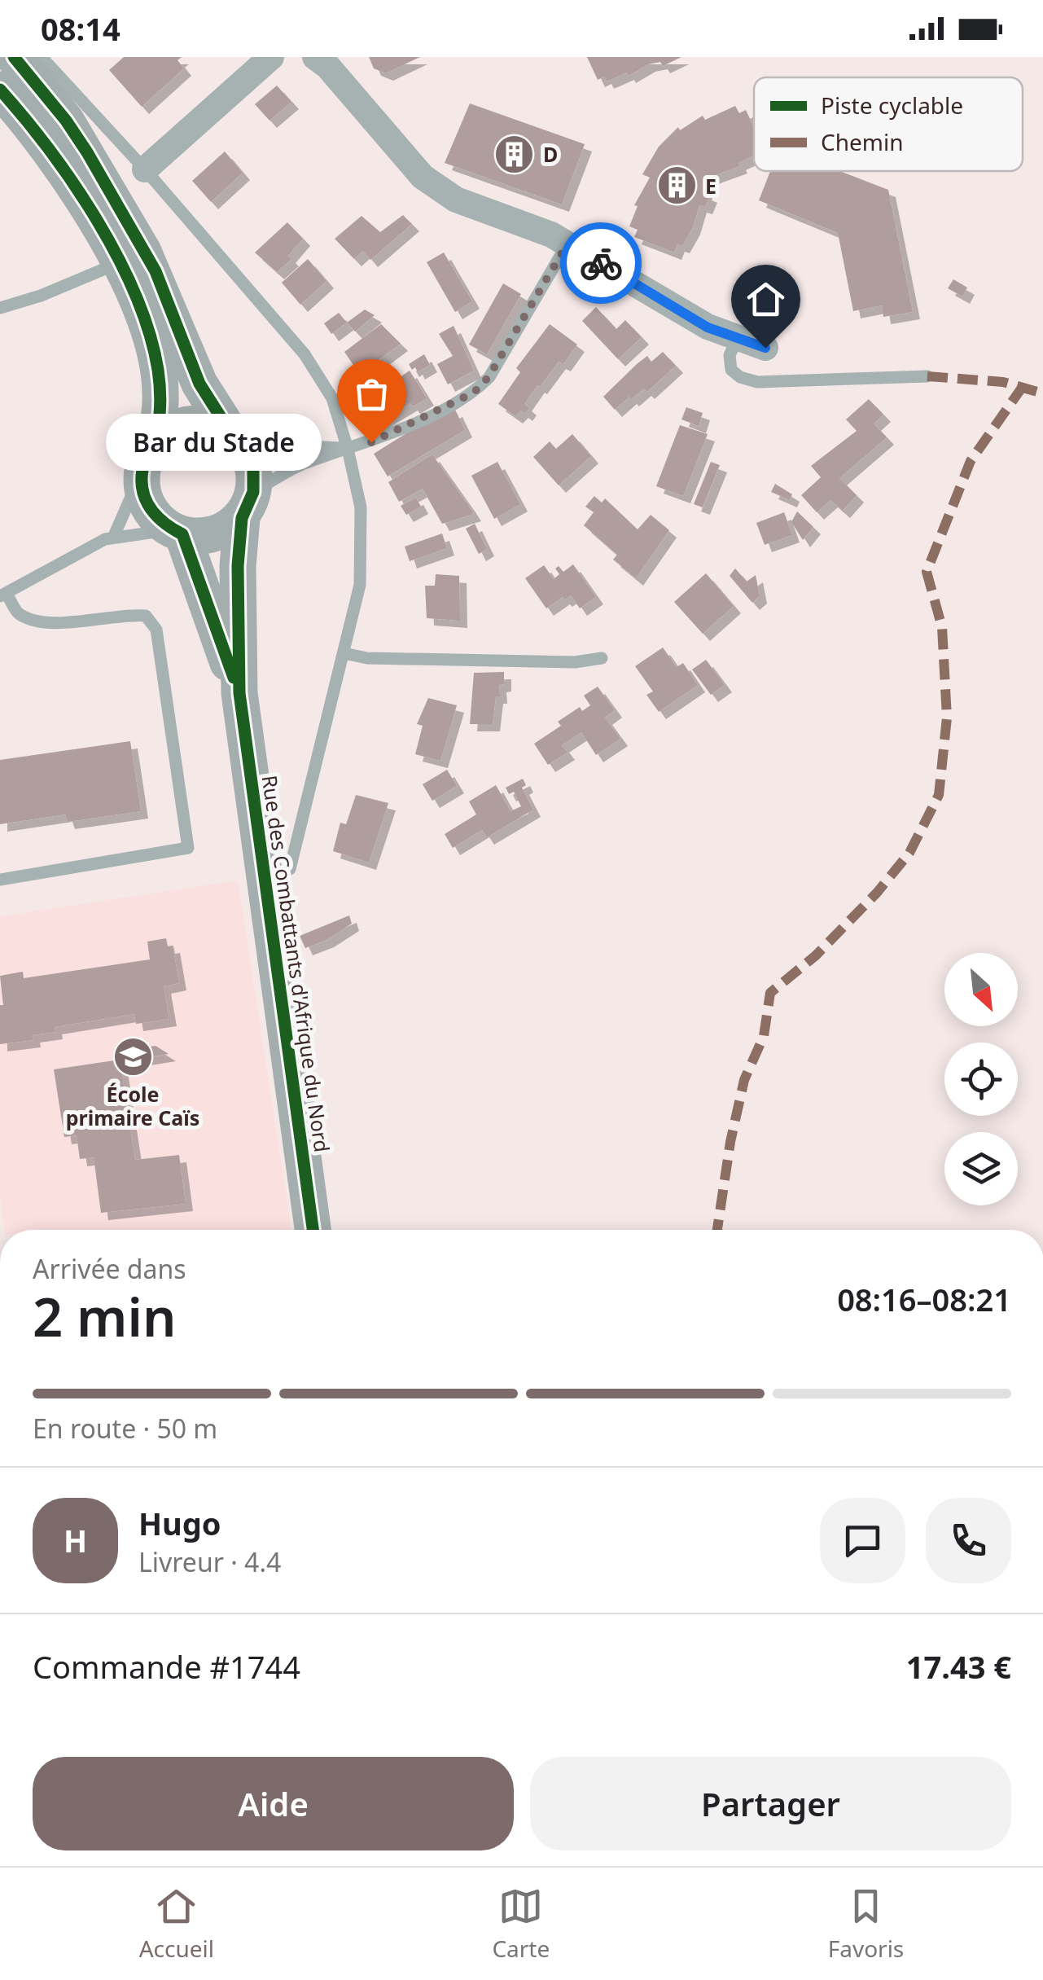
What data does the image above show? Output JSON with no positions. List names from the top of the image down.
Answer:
{
  "streets": {
    "main road": ["Rue des Combattants d'Afrique du Nord"]
  },
  "places": {
    "building": ["D", "E"],
    "other": ["Bar du Stade"],
    "school or university": ["École primaire Caïs"]
  },
  "legend": ["Piste cyclable", "Chemin"],
  "north": "bottom right",
  "page": {
    "status": "08:14",
    "bubble": "Bar du Stade",
    "heading": ["2 min", "Arrivée dans", "08:16–08:21"],
    "panel": [
      "Hugo",
      "Livreur · 4.4",
      "Commande #1744",
      "17.43 €"
    ],
    "bar": "En route · 50 m",
    "round": "H",
    "buttons": ["Aide", "Partager"],
    "tabs": ["Accueil", "Carte", "Favoris"]
  }
}
